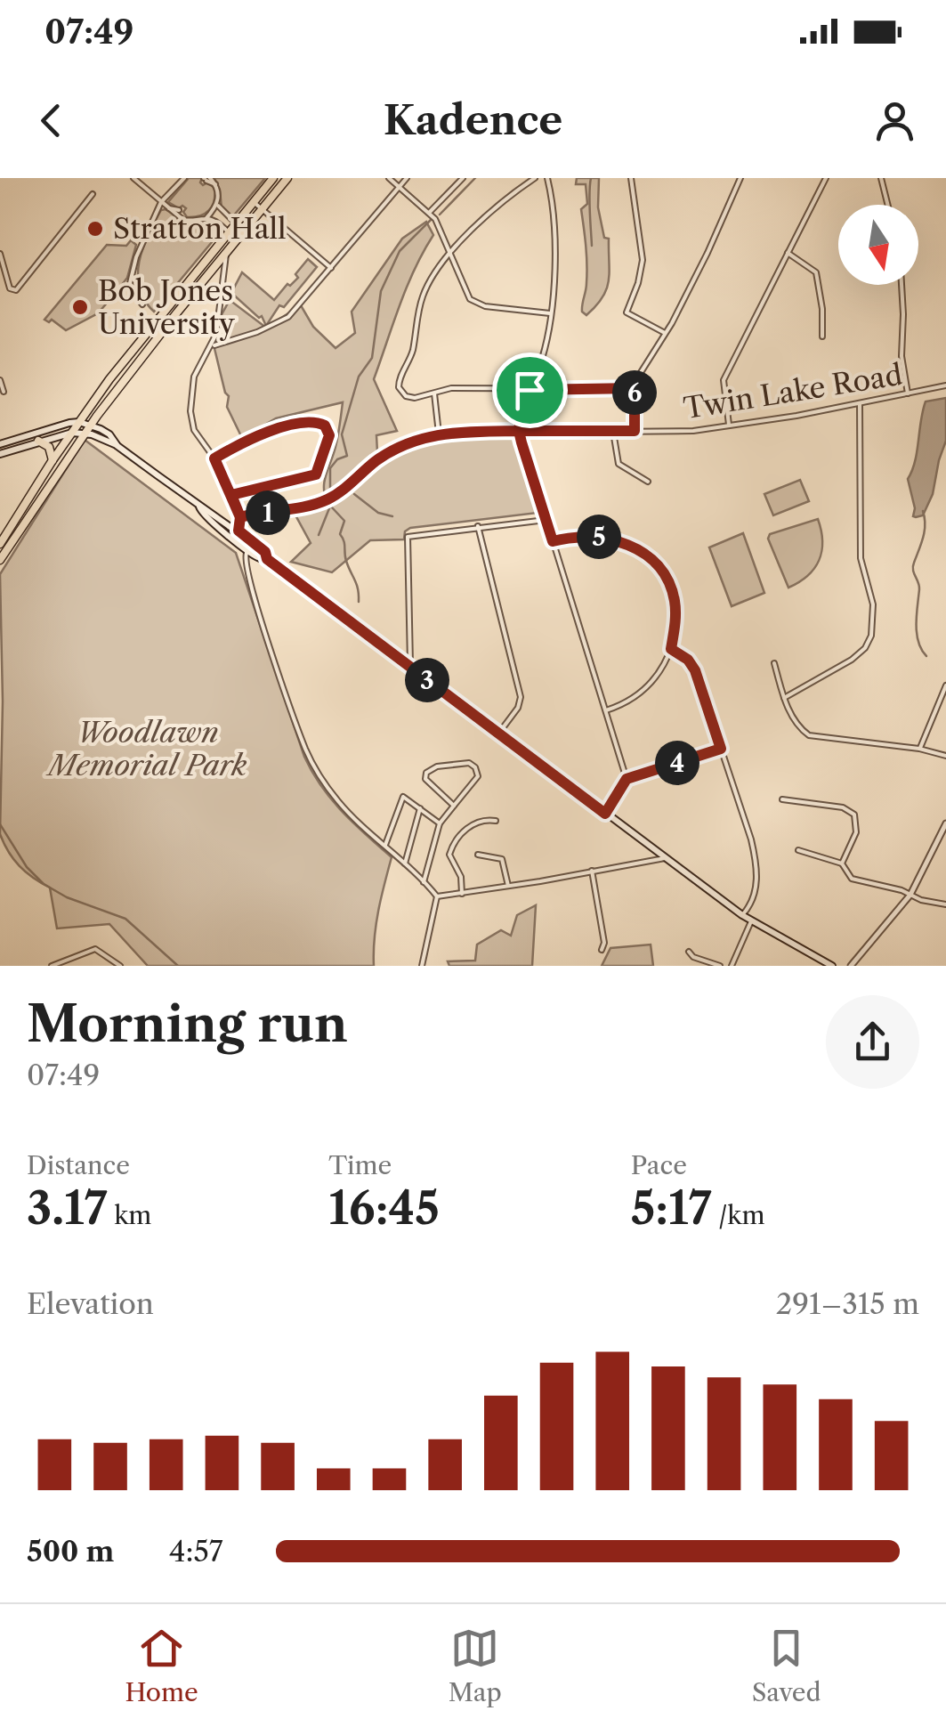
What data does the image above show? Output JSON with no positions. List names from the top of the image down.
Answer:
{
  "streets": {
    "street": ["Twin Lake Road"]
  },
  "parks": ["Woodlawn Memorial Park"],
  "places": ["Stratton Hall", "Bob Jones University"],
  "north": "bottom",
  "page": {
    "status": "07:49",
    "header": "Kadence",
    "pins": [
      "6",
      "1",
      "5",
      "3",
      "4"
    ],
    "heading": ["Morning run", "07:49"],
    "stats": [
      ["Distance", "3.17 km"],
      ["Time", "16:45"],
      ["Pace", "5:17 /km"]
    ],
    "chart": ["Elevation", "291–315 m"],
    "list": [
      {
        "name": "500 m",
        "note": "4:57"
      }
    ],
    "tabs": ["Home", "Map", "Saved"]
  }
}
